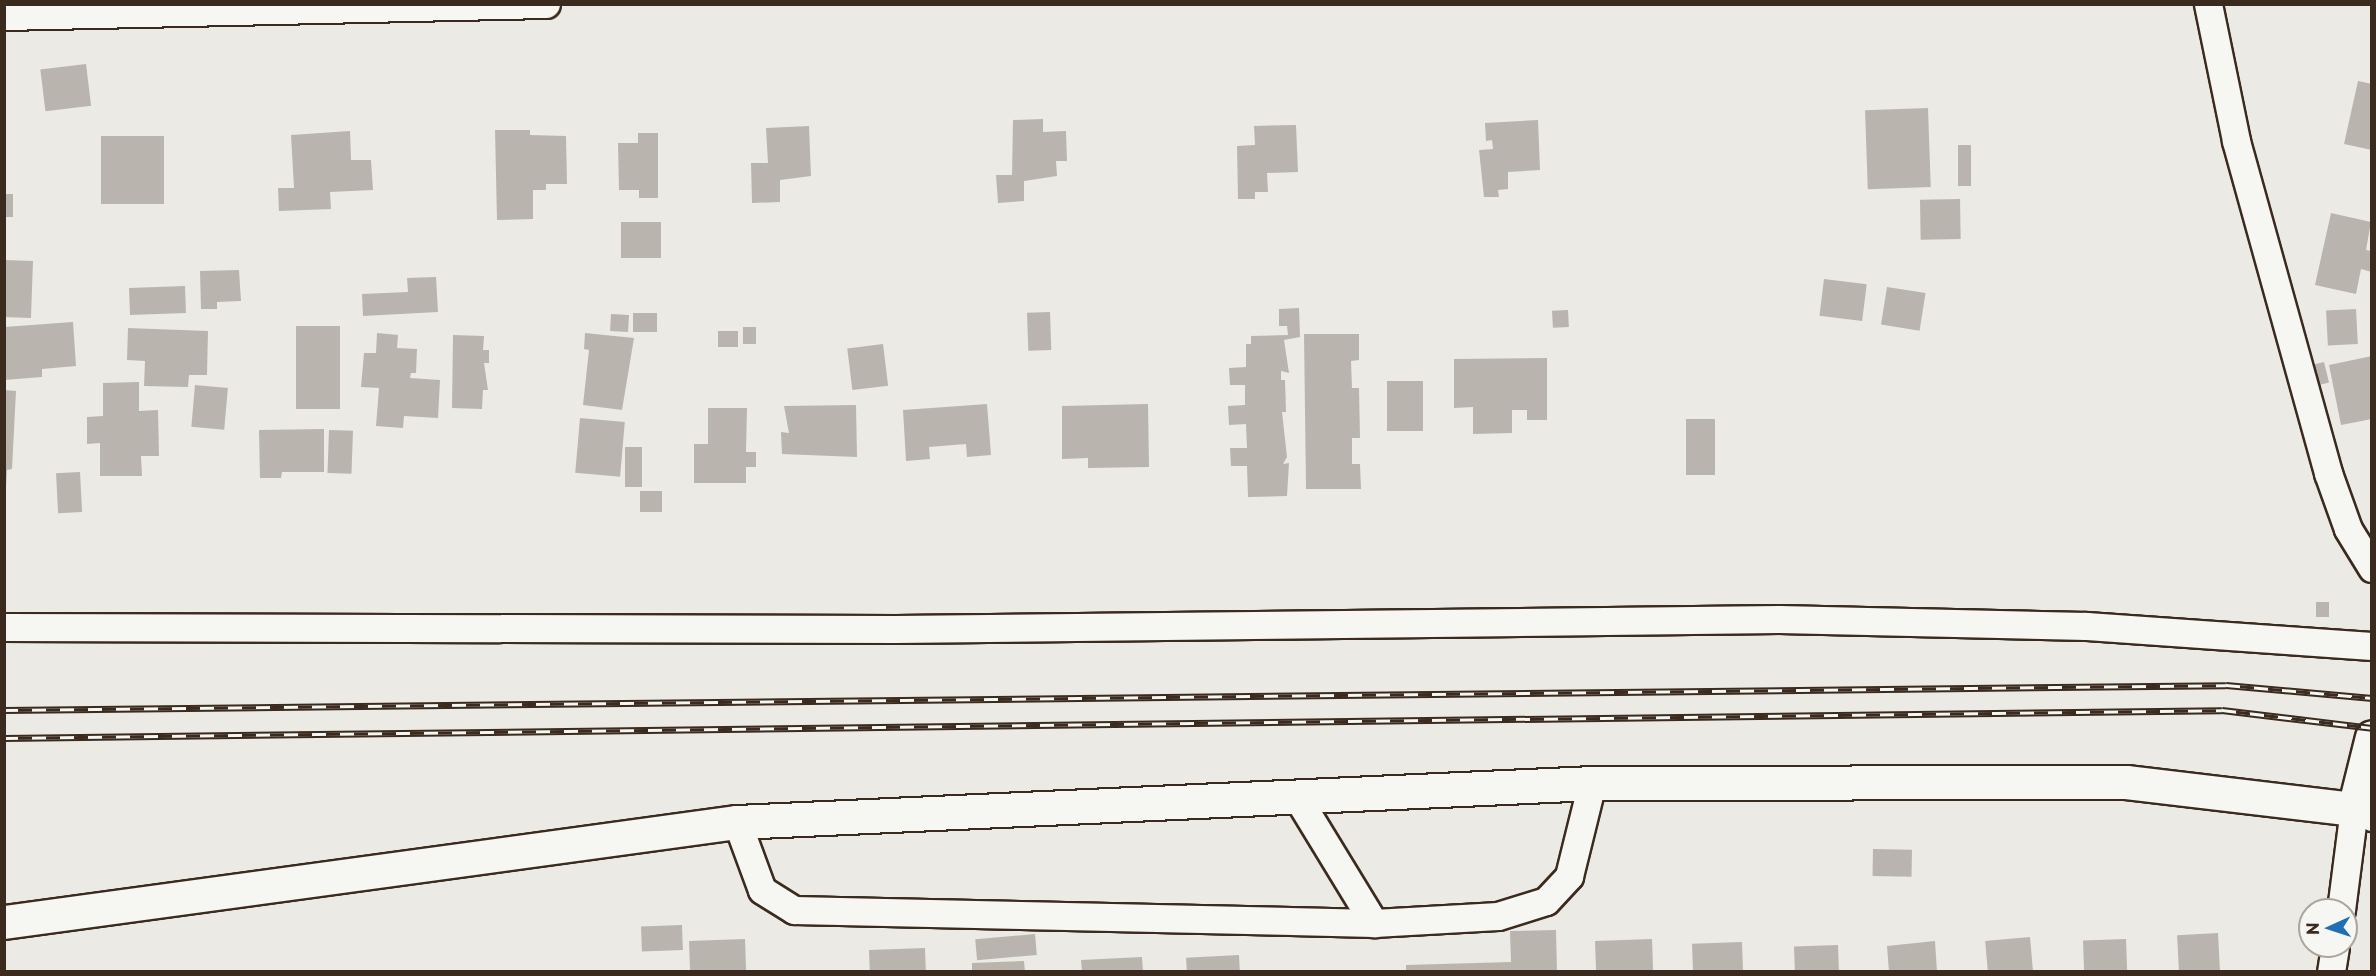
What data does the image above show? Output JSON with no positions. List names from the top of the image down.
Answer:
{
  "north": "left"
}
